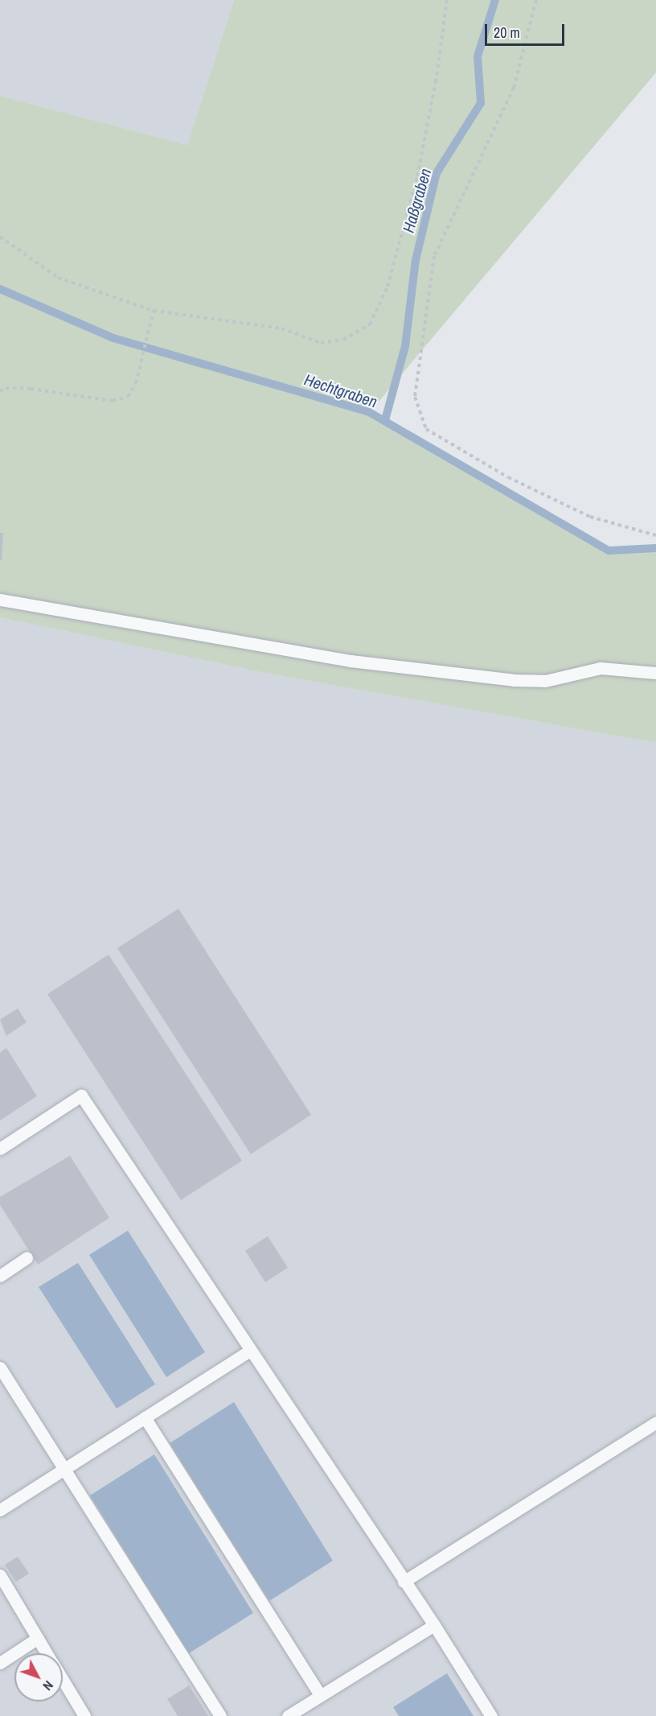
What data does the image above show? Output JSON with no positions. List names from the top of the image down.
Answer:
{
  "water": ["Haßgraben", "Hechtgraben"],
  "scale_bar": "20 m",
  "north": "bottom right"
}
